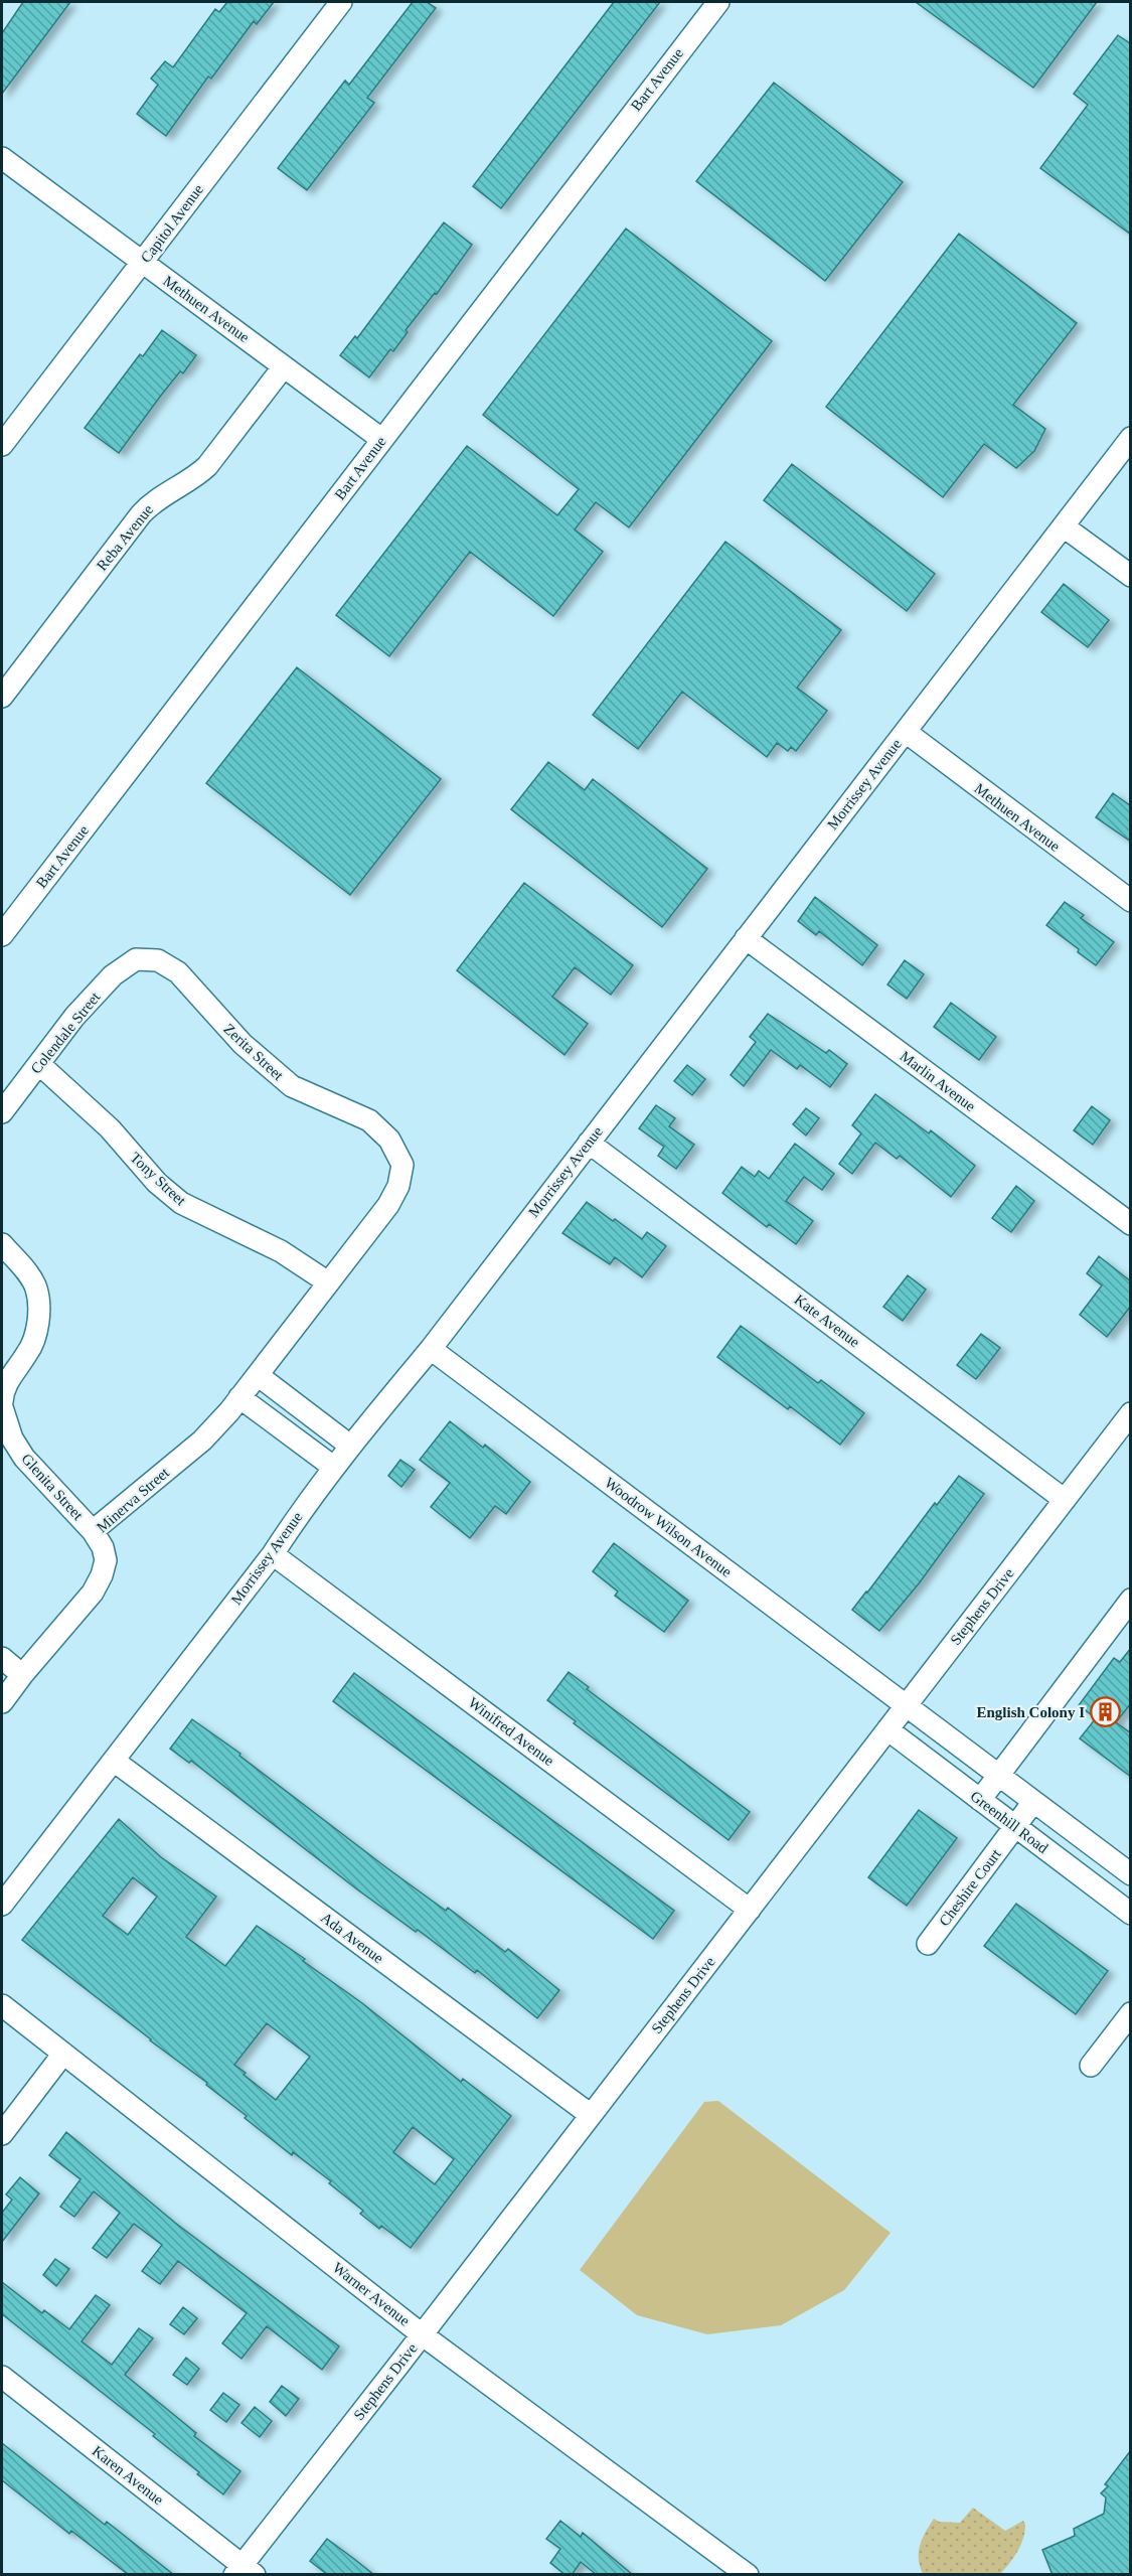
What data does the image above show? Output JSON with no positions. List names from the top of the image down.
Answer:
{
  "streets": {
    "street": [
      "Bart Avenue",
      "Capitol Avenue",
      "Methuen Avenue",
      "Reba Avenue",
      "Morrissey Avenue",
      "Colendale Street",
      "Zerita Street",
      "Marlin Avenue",
      "Tony Street",
      "Kate Avenue",
      "Glenita Street",
      "Minerva Street",
      "Woodrow Wilson Avenue",
      "Stephens Drive",
      "Winifred Avenue",
      "Greenhill Road",
      "Cheshire Court",
      "Ada Avenue",
      "Warner Avenue",
      "Karen Avenue"
    ]
  },
  "crossings": [
    ["Bart Avenue", "Methuen Avenue"],
    ["Capitol Avenue", "Methuen Avenue"],
    ["Methuen Avenue", "Reba Avenue"],
    ["Methuen Avenue", "Morrissey Avenue"],
    ["Morrissey Avenue", "Marlin Avenue"],
    ["Morrissey Avenue", "Kate Avenue"],
    ["Morrissey Avenue", "Woodrow Wilson Avenue"],
    ["Morrissey Avenue", "Winifred Avenue"],
    ["Morrissey Avenue", "Ada Avenue"],
    ["Colendale Street", "Zerita Street"],
    ["Colendale Street", "Tony Street"],
    ["Zerita Street", "Minerva Street"],
    ["Tony Street", "Minerva Street"],
    ["Kate Avenue", "Stephens Drive"],
    ["Glenita Street", "Minerva Street"],
    ["Woodrow Wilson Avenue", "Stephens Drive"],
    ["Woodrow Wilson Avenue", "Greenhill Road"],
    ["Stephens Drive", "Winifred Avenue"],
    ["Stephens Drive", "Greenhill Road"],
    ["Stephens Drive", "Ada Avenue"],
    ["Stephens Drive", "Warner Avenue"],
    ["Stephens Drive", "Karen Avenue"],
    ["Greenhill Road", "Cheshire Court"]
  ],
  "places": {
    "building": ["English Colony I"]
  }
}
